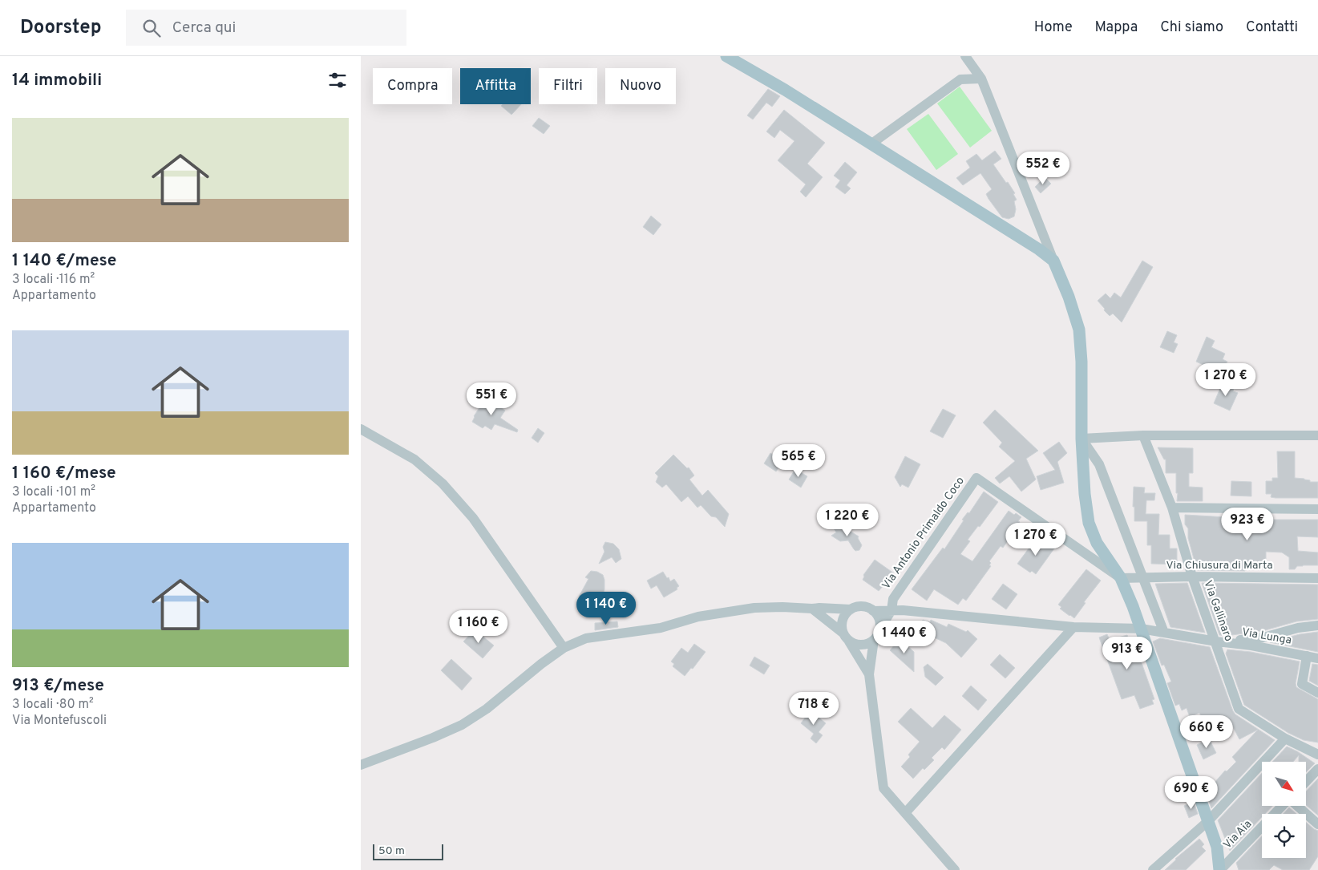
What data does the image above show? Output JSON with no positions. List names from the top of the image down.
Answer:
{
  "streets": {
    "street": [
      "Via Antonio Primaldo Coco",
      "Via Chiusura di Marta",
      "Via Gallinaro",
      "Via Lunga",
      "Via Aia"
    ]
  },
  "crossings": [
    ["Via Antonio Primaldo Coco", "Via Chiusura di Marta"],
    ["Via Antonio Primaldo Coco", "Via Lunga"],
    ["Via Chiusura di Marta", "Via Gallinaro"],
    ["Via Gallinaro", "Via Lunga"]
  ],
  "scale_bar": "50 m",
  "north": "bottom right",
  "page": {
    "header": "Doorstep",
    "search": "Cerca qui",
    "nav": [
      "Home",
      "Mappa",
      "Chi siamo",
      "Contatti"
    ],
    "heading": "14 immobili",
    "chip": [
      "Compra",
      "Affitta",
      "Filtri",
      "Nuovo"
    ],
    "list": [
      {
        "name": "1 140 €/mese",
        "note": "3 locali · 116 m² · Appartamento"
      },
      {
        "name": "1 160 €/mese",
        "note": "3 locali · 101 m² · Appartamento"
      },
      {
        "name": "913 €/mese",
        "note": "3 locali · 80 m² · Via Montefuscoli"
      }
    ],
    "price": [
      "552 €",
      "1 270 €",
      "551 €",
      "565 €",
      "1 220 €",
      "923 €",
      "1 270 €",
      "1 140 €",
      "1 160 €",
      "1 440 €",
      "913 €",
      "718 €",
      "660 €",
      "690 €"
    ],
    "scale": "50 m"
  }
}
